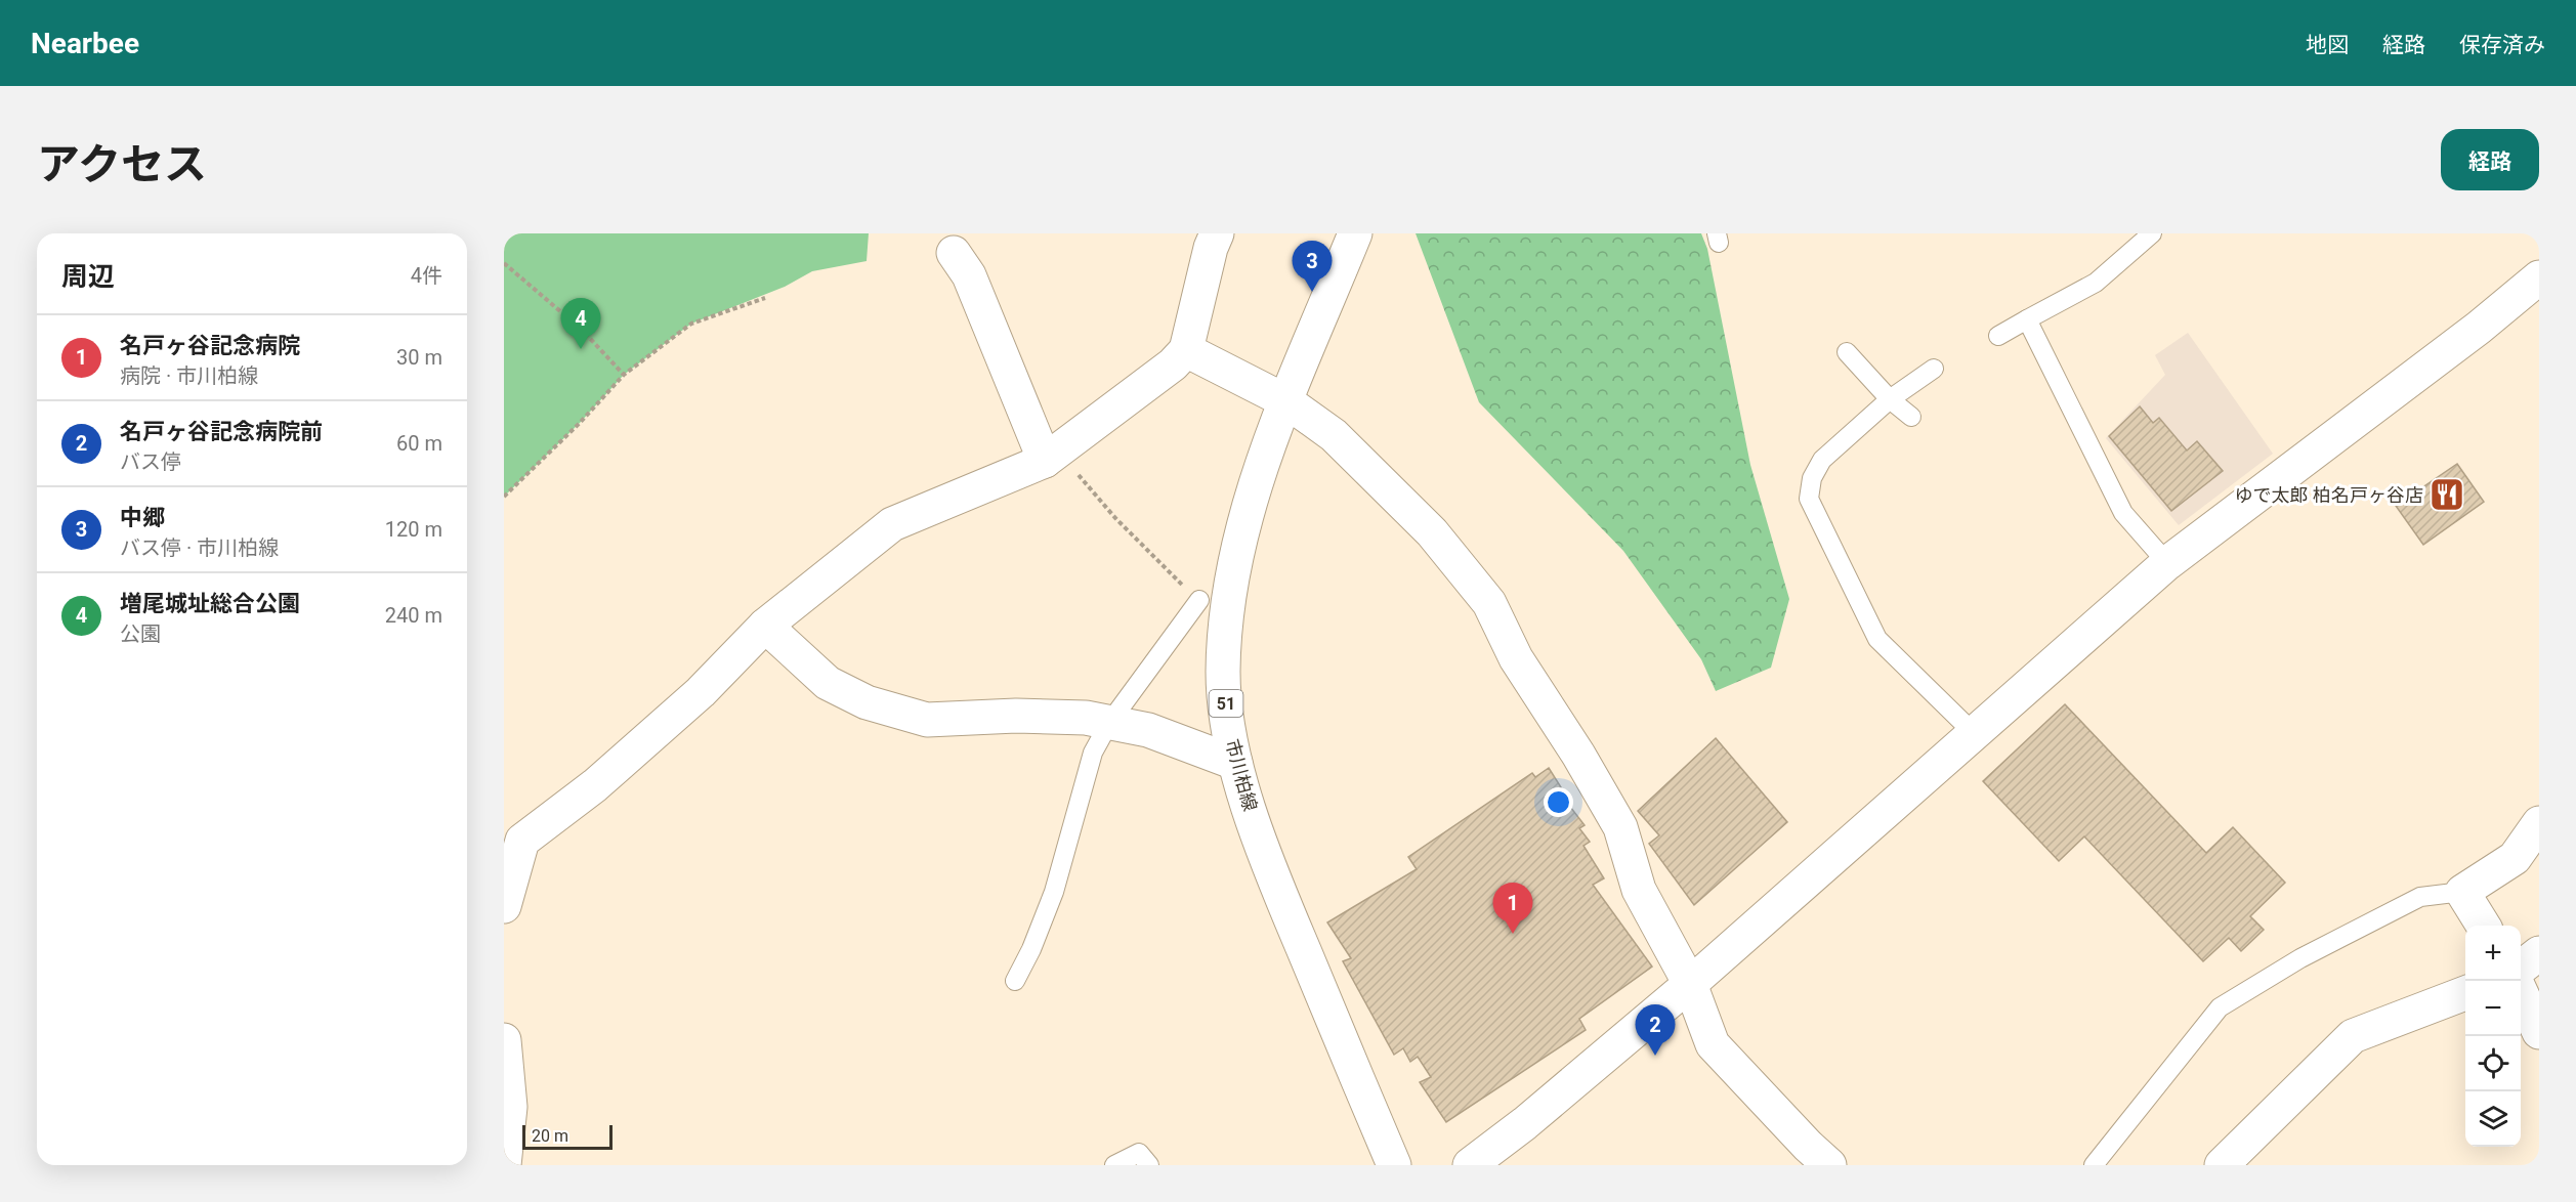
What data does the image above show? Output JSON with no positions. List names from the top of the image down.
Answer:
{
  "streets": {
    "street": ["51", "市川柏線"]
  },
  "places": {
    "restaurant": ["ゆで太郎 柏名戸ヶ谷店"]
  },
  "scale_bar": "20 m",
  "page": {
    "header": "Nearbee",
    "nav": ["地図", "経路", "保存済み"],
    "title": "アクセス",
    "buttons": "経路",
    "heading": ["周辺", "4件"],
    "pins": [
      "3",
      "4",
      "1",
      "2"
    ],
    "list": [
      {
        "mark": "1",
        "name": "名戸ヶ谷記念病院",
        "note": "病院 · 市川柏線",
        "value": "30 m"
      },
      {
        "mark": "2",
        "name": "名戸ヶ谷記念病院前",
        "note": "バス停",
        "value": "60 m"
      },
      {
        "mark": "3",
        "name": "中郷",
        "note": "バス停 · 市川柏線",
        "value": "120 m"
      },
      {
        "mark": "4",
        "name": "増尾城址総合公園",
        "note": "公園",
        "value": "240 m"
      }
    ],
    "map_buttons": ["+", "−"],
    "scale": "20 m"
  }
}
